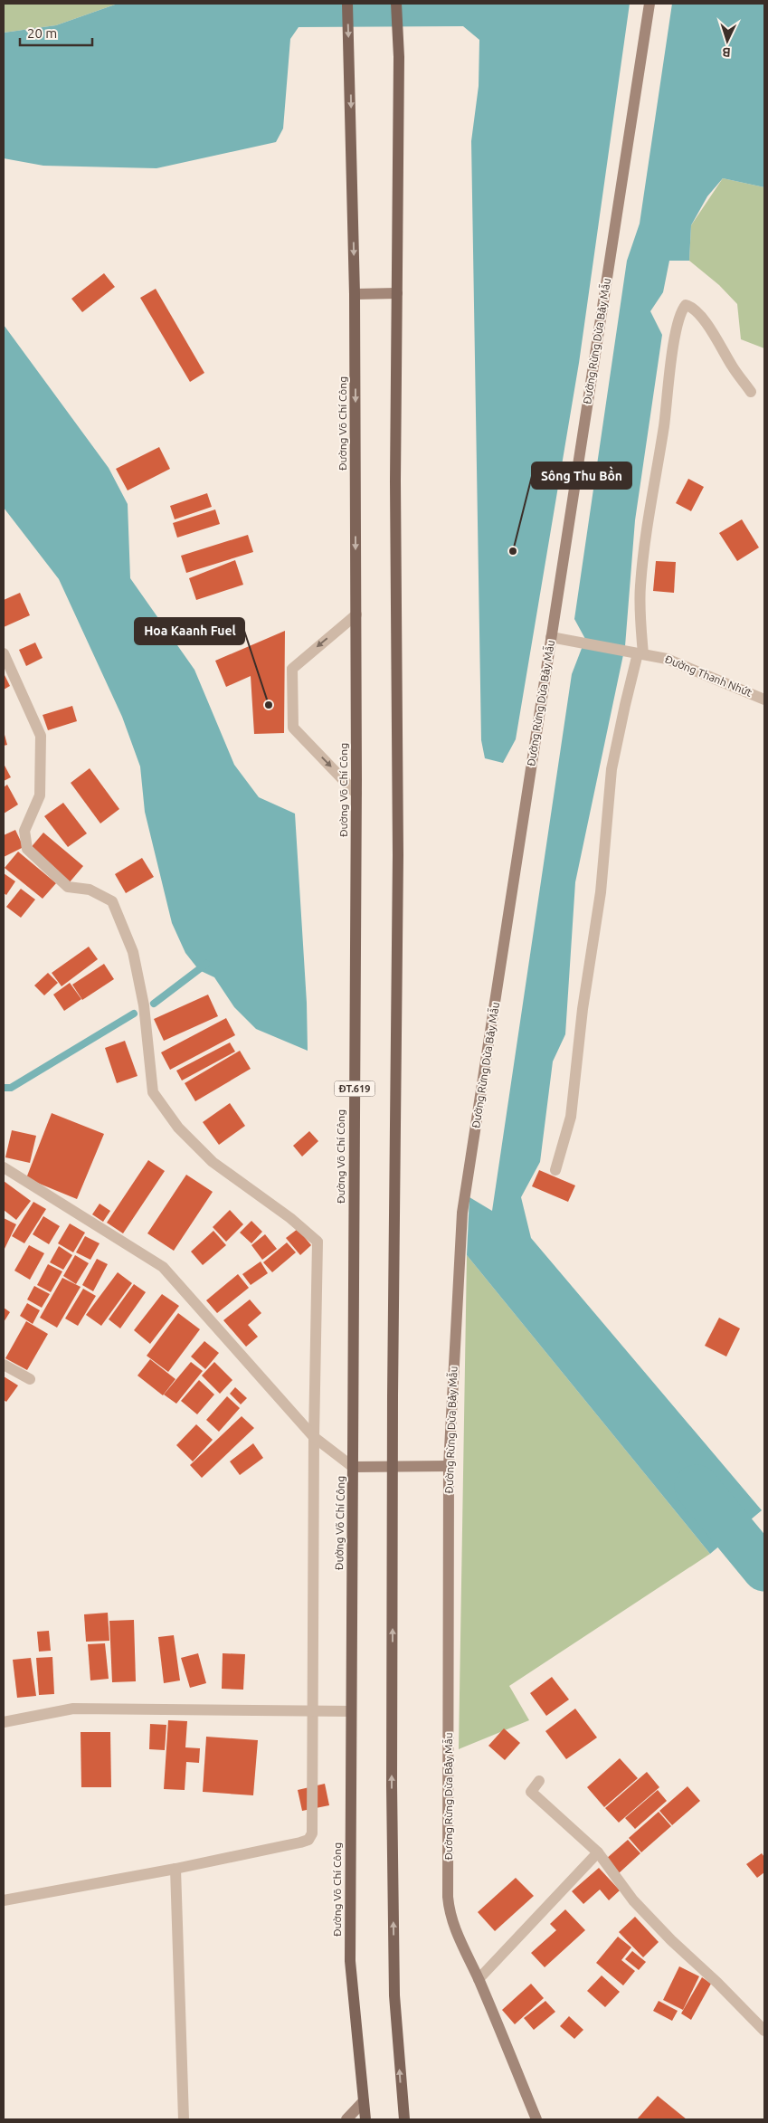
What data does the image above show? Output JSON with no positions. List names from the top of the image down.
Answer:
{
  "streets": {
    "main road": ["Đường Võ Chí Công", "ĐT.619"],
    "street": ["Đường Rừng Dừa Bảy Mẫu", "Đường Thanh Nhứt"]
  },
  "crossings": [
    ["Đường Rừng Dừa Bảy Mẫu", "Đường Thanh Nhứt"]
  ],
  "places": ["Sông Thu Bồn", "Hoa Kaanh Fuel"],
  "scale_bar": "20 m",
  "north": "bottom"
}
